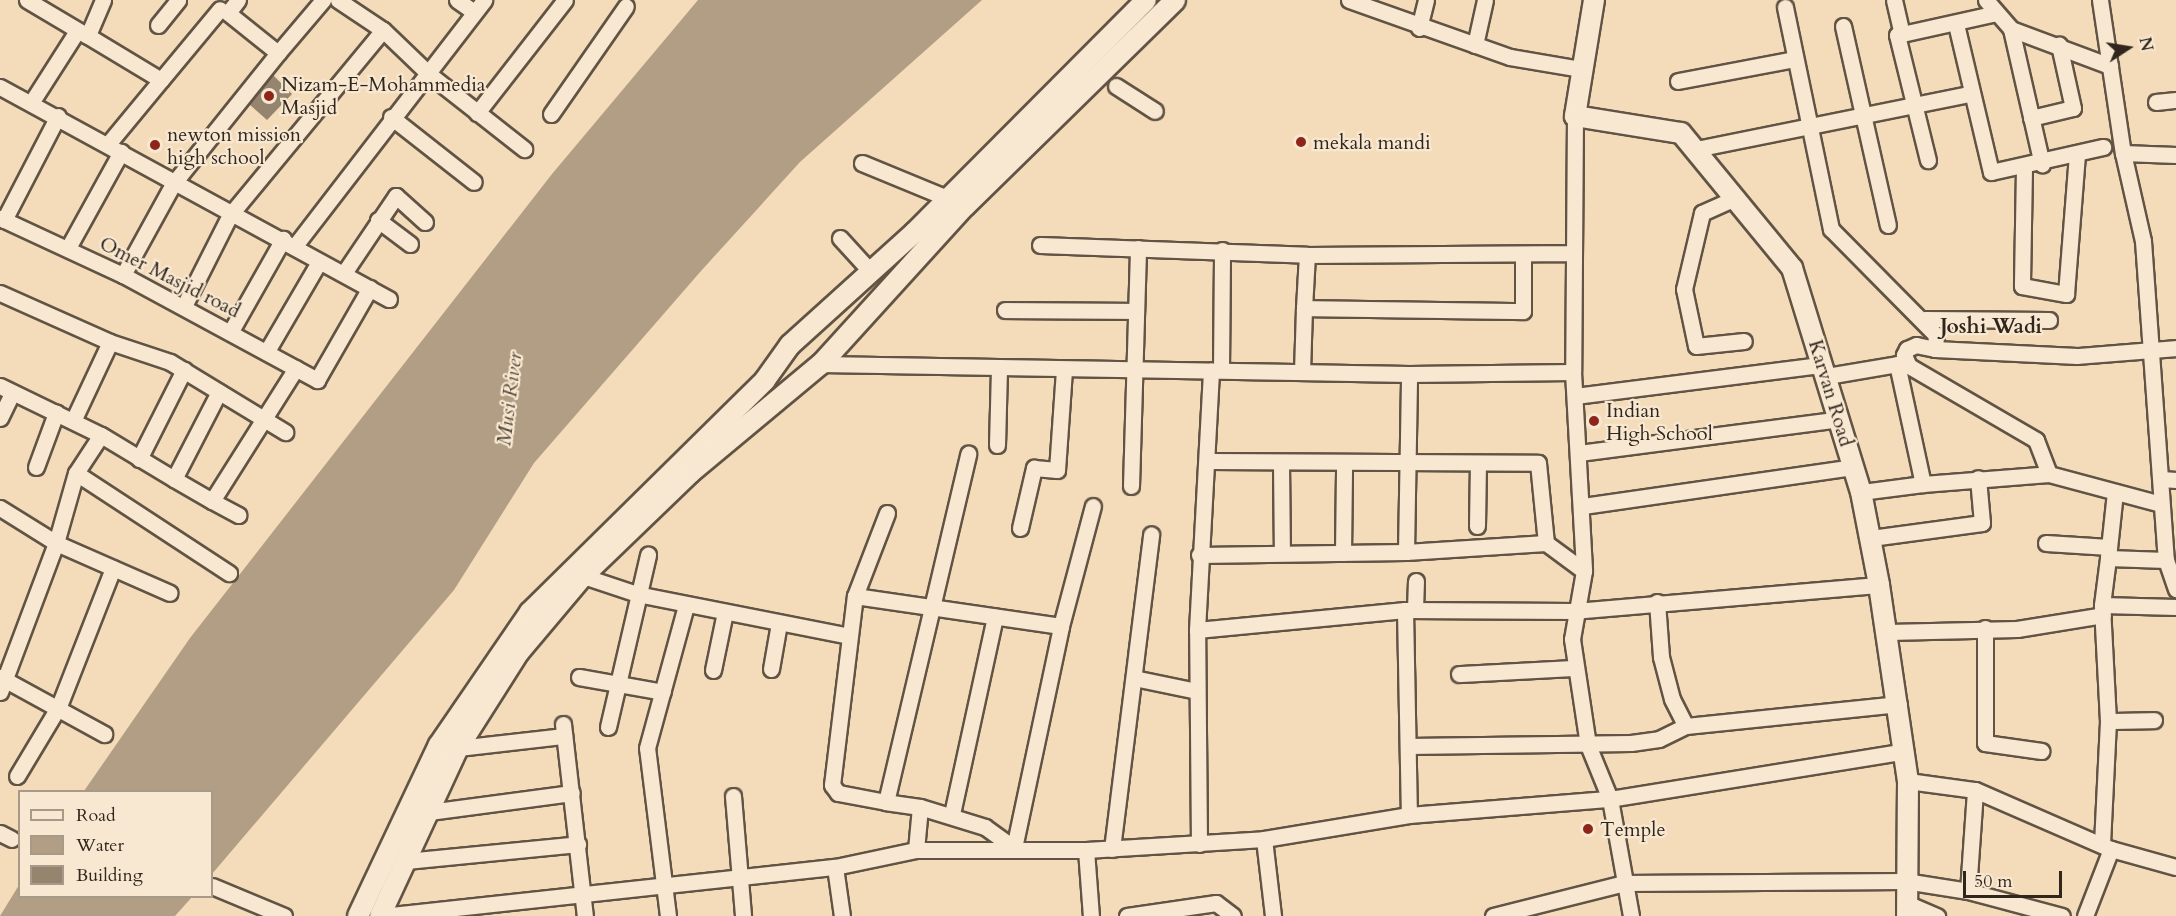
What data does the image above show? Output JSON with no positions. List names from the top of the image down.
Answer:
{
  "streets": {
    "street": ["Omer Masjid road", "Karvan Road"]
  },
  "districts": ["Joshi Wadi"],
  "water": ["Musi River"],
  "places": [
    "Nizam-E-Mohammedia Masjid",
    "mekala mandi",
    "newton mission high school",
    "Indian High School",
    "Temple"
  ],
  "legend": ["Road", "Water", "Building"],
  "scale_bar": "50 m",
  "north": "right"
}
